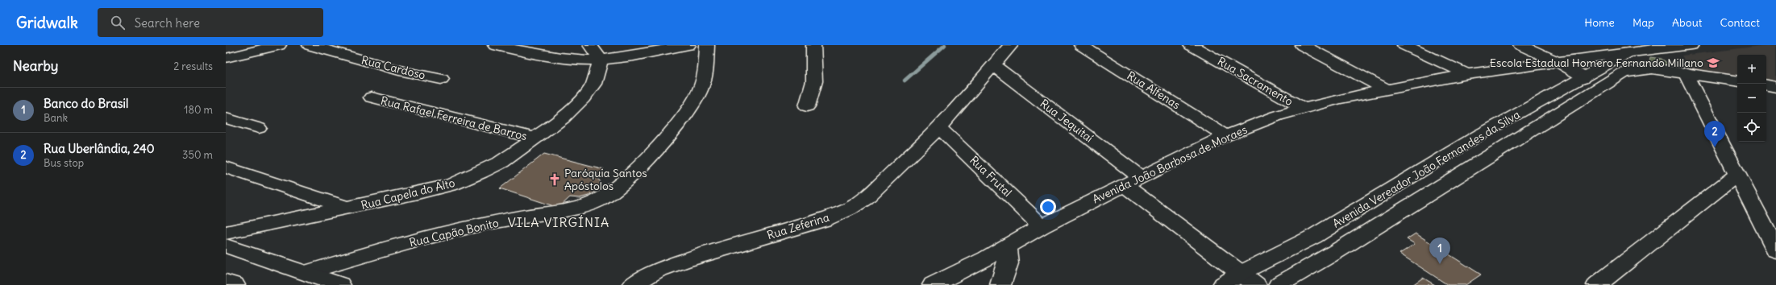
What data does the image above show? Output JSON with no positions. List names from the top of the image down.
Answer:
{
  "streets": {
    "street": [
      "Rua Cardoso",
      "Rua Sacramento",
      "Rua Alfenas",
      "Rua Rafael Ferreira de Barros",
      "Rua Jequitaí",
      "Avenida João Barbosa de Moraes",
      "Avenida Vereador João Fernandes da Silva",
      "Rua Frutal",
      "Rua Capela do Alto",
      "Rua Zeferina",
      "Rua Capão Bonito"
    ]
  },
  "crossings": [
    ["Rua Sacramento", "Avenida João Barbosa de Moraes"],
    ["Rua Alfenas", "Avenida João Barbosa de Moraes"],
    ["Rua Rafael Ferreira de Barros", "Rua Capela do Alto"],
    ["Rua Jequitaí", "Avenida João Barbosa de Moraes"],
    ["Rua Jequitaí", "Avenida Vereador João Fernandes da Silva"],
    ["Rua Jequitaí", "Rua Zeferina"],
    ["Avenida João Barbosa de Moraes", "Avenida Vereador João Fernandes da Silva"],
    ["Avenida João Barbosa de Moraes", "Rua Frutal"],
    ["Rua Frutal", "Rua Zeferina"]
  ],
  "districts": ["VILA VIRGÍNIA"],
  "places": {
    "school or university": ["Escola Estadual Homero Fernando Millano"],
    "church": ["Paróquia Santos Apóstolos"]
  },
  "page": {
    "header": "Gridwalk",
    "search": "Search here",
    "nav": [
      "Home",
      "Map",
      "About",
      "Contact"
    ],
    "heading": ["Nearby", "2 results"],
    "map_buttons": ["+", "−"],
    "list": [
      {
        "mark": "1",
        "name": "Banco do Brasil",
        "note": "Bank",
        "value": "180 m"
      },
      {
        "mark": "2",
        "name": "Rua Uberlândia, 240",
        "note": "Bus stop",
        "value": "350 m"
      }
    ],
    "pins": ["2", "1"]
  }
}
